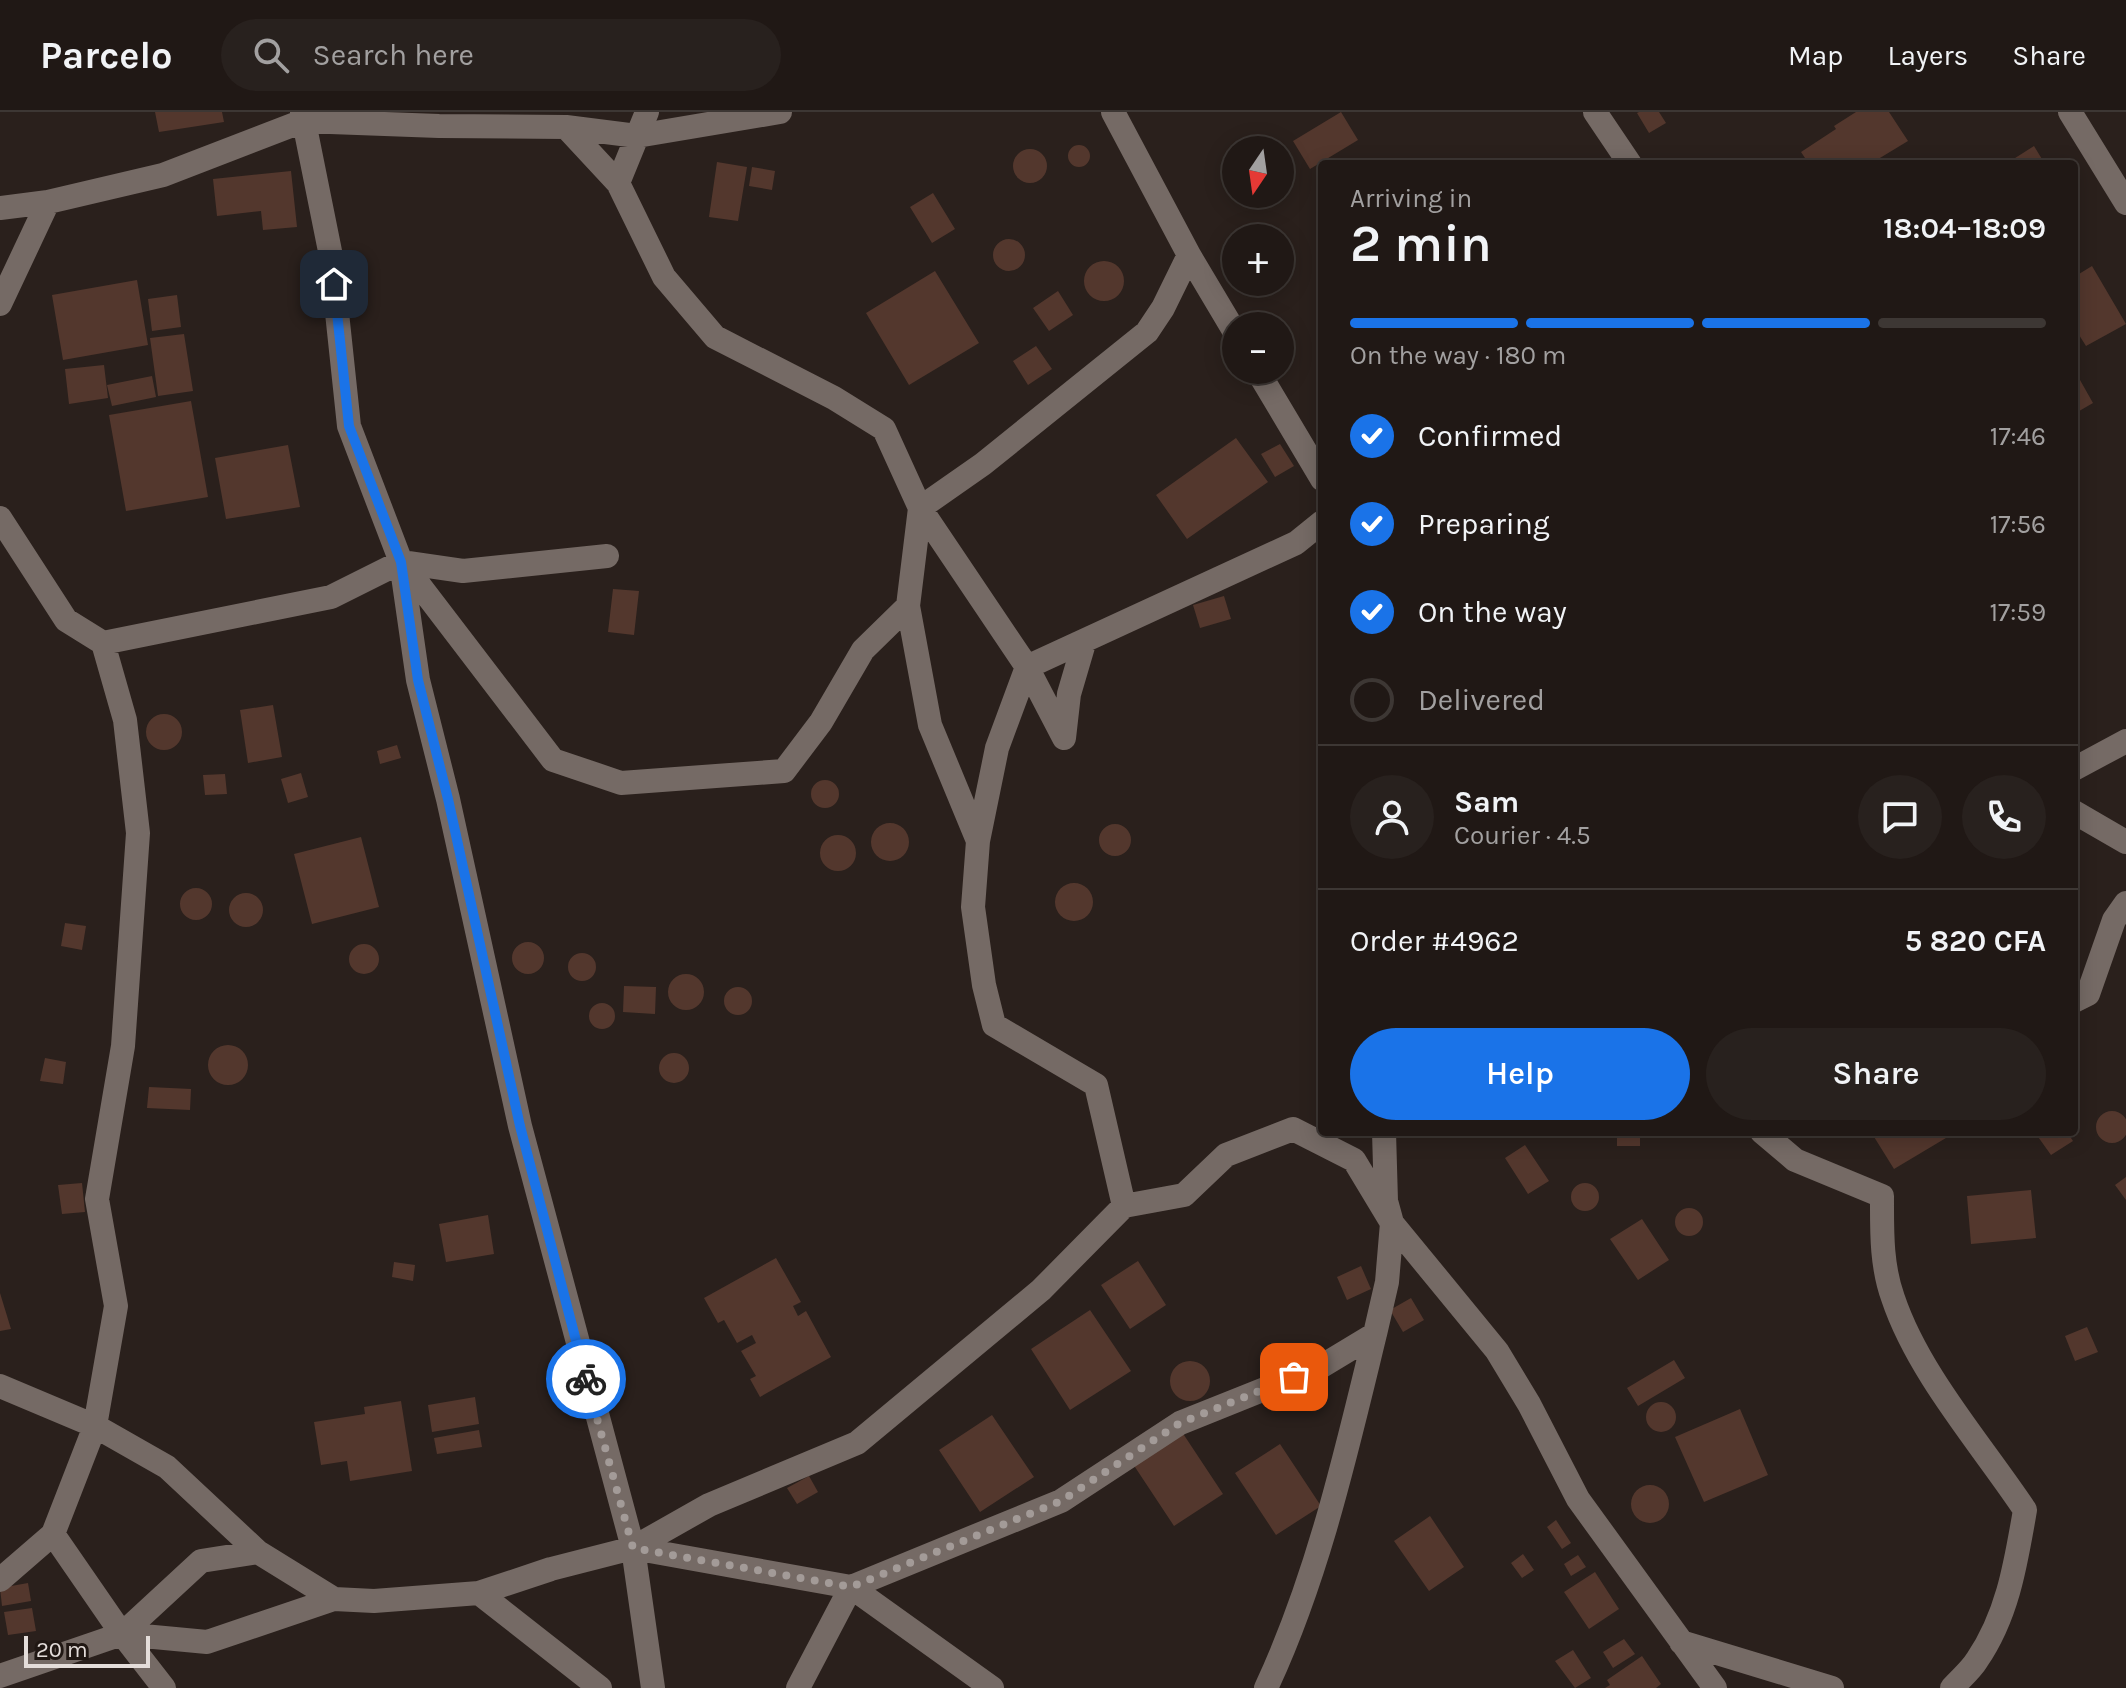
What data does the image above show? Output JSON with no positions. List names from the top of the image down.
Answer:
{
  "scale_bar": "20 m",
  "north": "bottom",
  "page": {
    "header": "Parcelo",
    "search": "Search here",
    "nav": ["Map", "Layers", "Share"],
    "map_buttons": ["+", "−"],
    "heading": ["2 min", "Arriving in", "18:04–18:09"],
    "panel": [
      "Sam",
      "Courier · 4.5",
      "Order #4962",
      "5 820 CFA"
    ],
    "bar": "On the way · 180 m",
    "list": [
      ["Confirmed", "17:46"],
      ["Preparing", "17:56"],
      ["On the way", "17:59"],
      "Delivered"
    ],
    "buttons": ["Help", "Share"],
    "scale": "20 m"
  }
}
